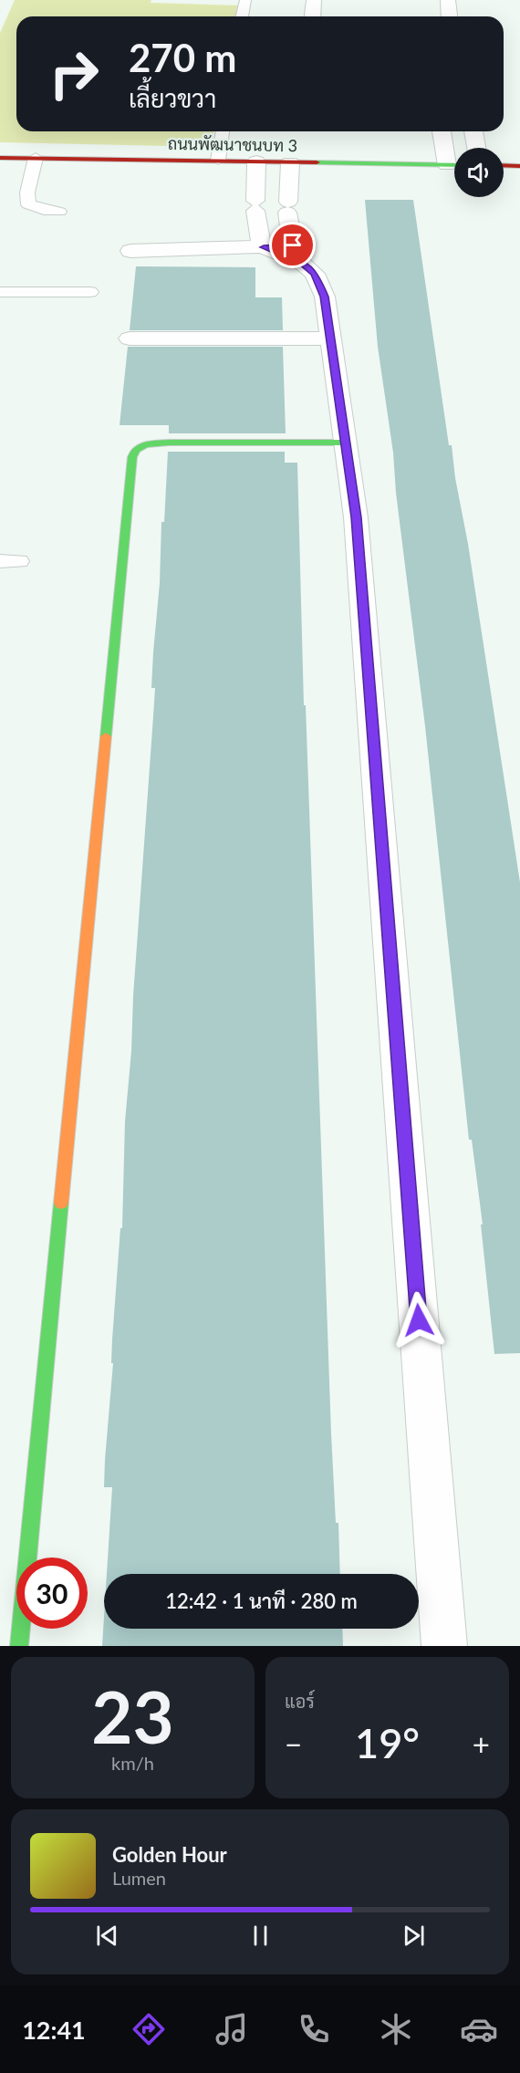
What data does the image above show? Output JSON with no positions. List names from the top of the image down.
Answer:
{
  "streets": {
    "street": ["ถนนพัฒนาชนบท 3"]
  },
  "page": {
    "turn": ["270 m", "เลี้ยวขวา"],
    "limit": "30",
    "trip": "12:42 · 1 นาที · 280 m",
    "tile": [
      ["23", "km/h"],
      "แอร์"
    ],
    "heat": ["−", "19°", "+"],
    "song": ["Golden Hour", "Lumen"],
    "tabs": "12:41"
  }
}
